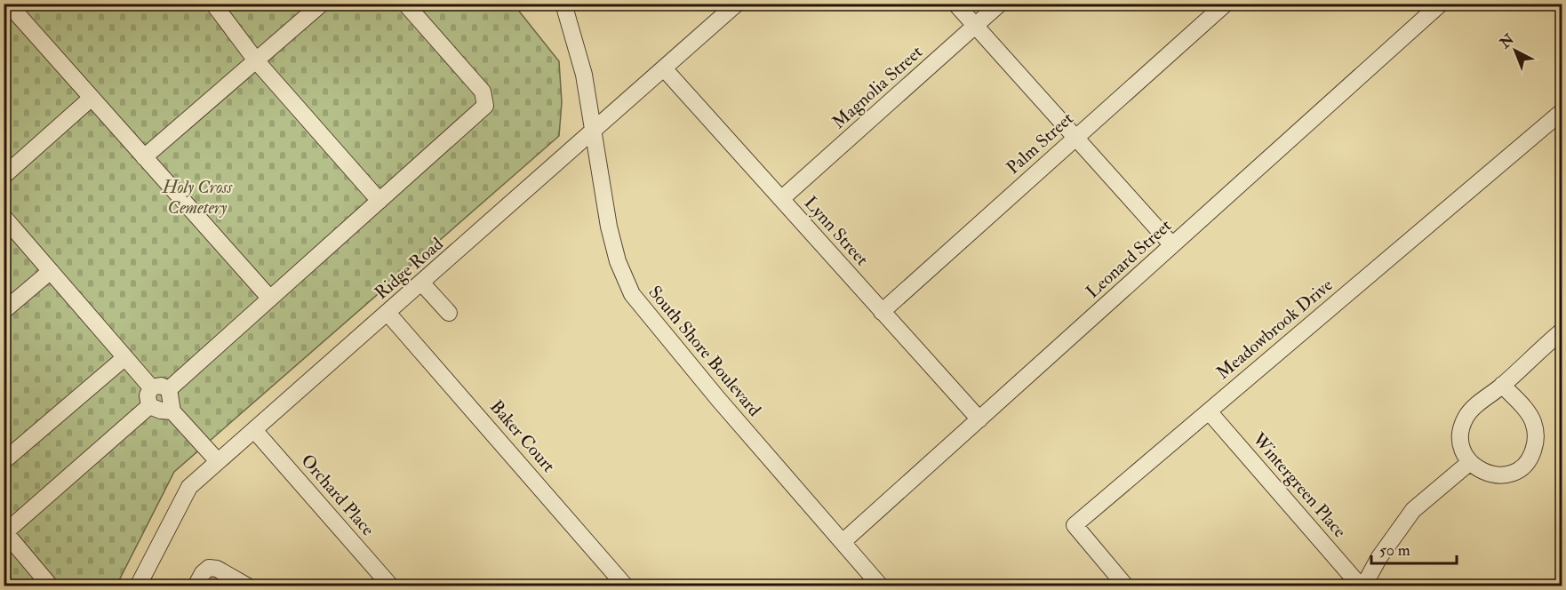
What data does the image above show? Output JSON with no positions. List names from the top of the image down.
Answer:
{
  "streets": {
    "street": [
      "Magnolia Street",
      "Palm Street",
      "Lynn Street",
      "Leonard Street",
      "Ridge Road",
      "Meadowbrook Drive",
      "South Shore Boulevard",
      "Baker Court",
      "Wintergreen Place",
      "Orchard Place"
    ]
  },
  "crossings": [
    ["Magnolia Street", "Lynn Street"],
    ["Palm Street", "Lynn Street"],
    ["Lynn Street", "Leonard Street"],
    ["Lynn Street", "Ridge Road"],
    ["Leonard Street", "South Shore Boulevard"],
    ["Ridge Road", "South Shore Boulevard"],
    ["Ridge Road", "Baker Court"],
    ["Ridge Road", "Orchard Place"],
    ["Meadowbrook Drive", "Wintergreen Place"]
  ],
  "parks": ["Holy Cross Cemetery"],
  "scale_bar": "50 m",
  "north": "top left"
}
